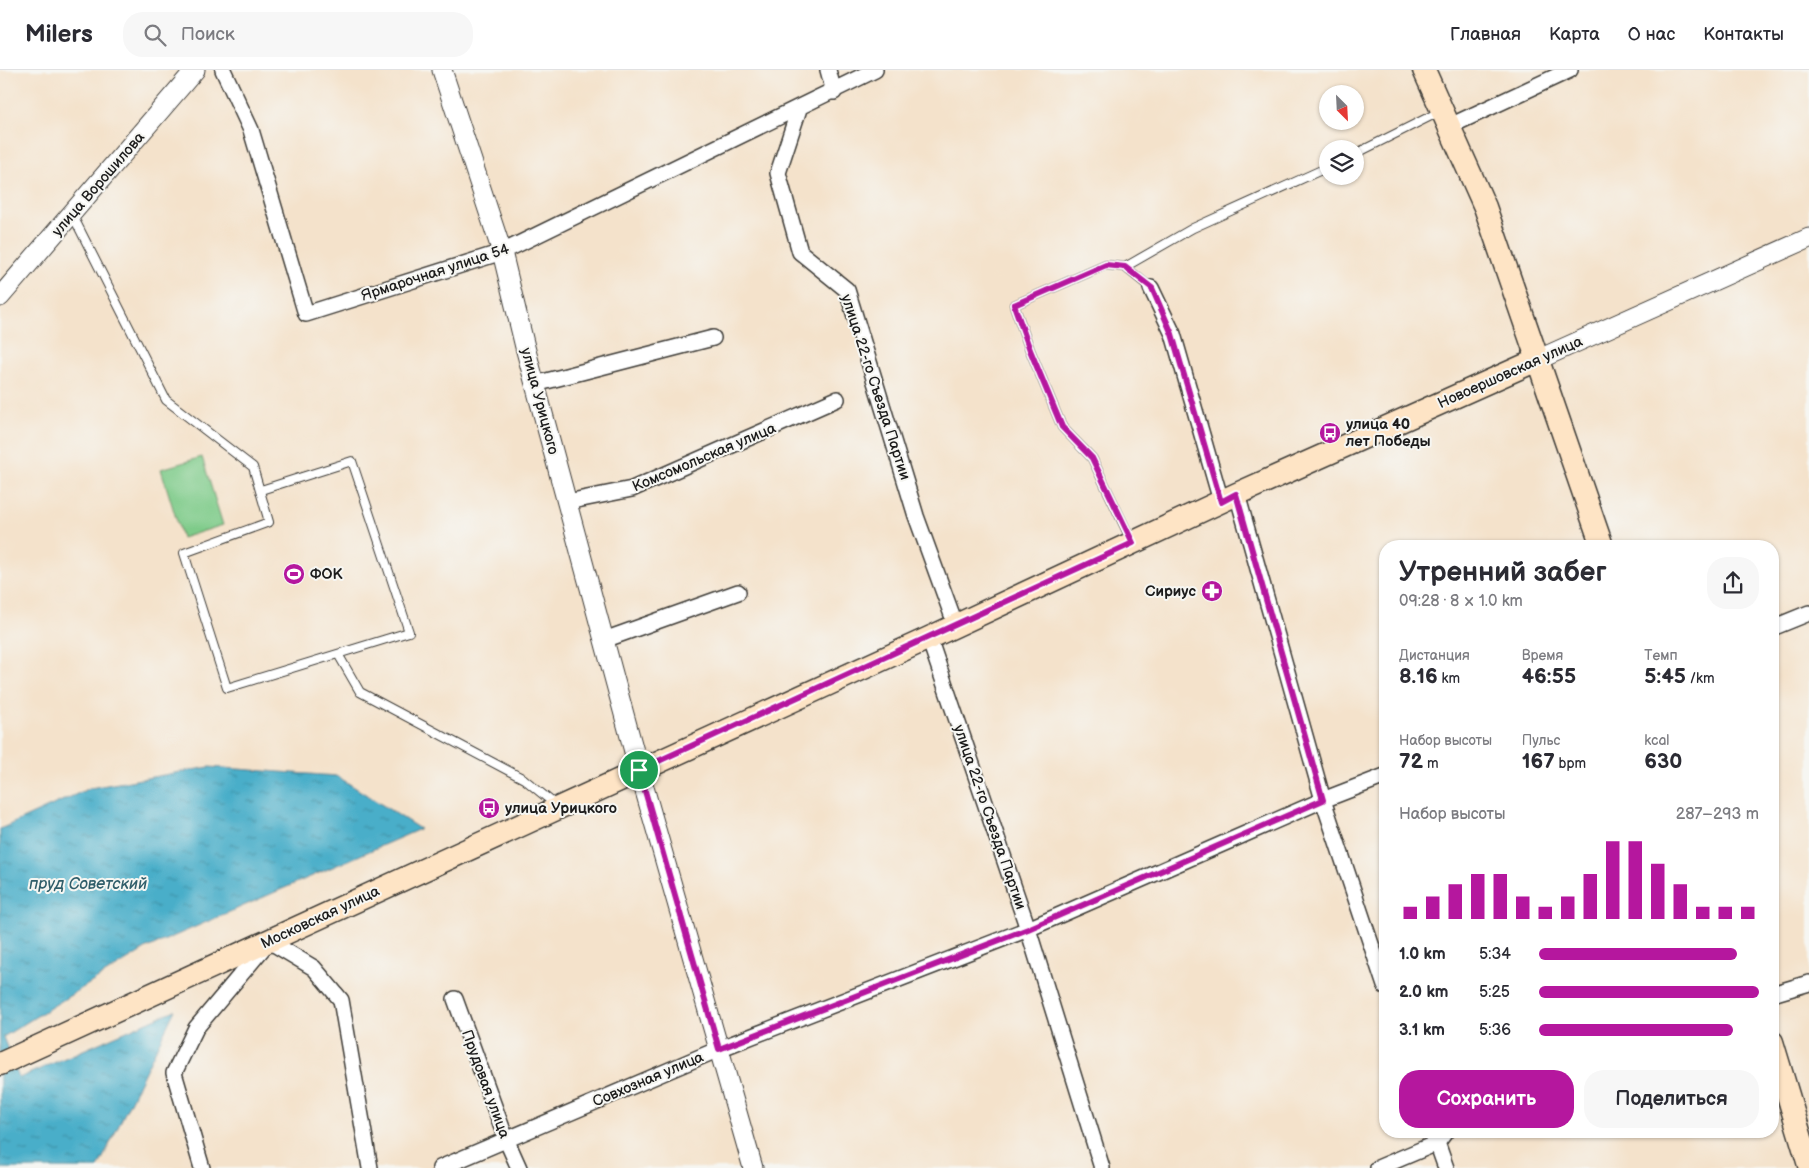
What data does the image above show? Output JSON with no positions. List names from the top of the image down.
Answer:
{
  "streets": {
    "main road": ["Новоершовская улица", "Московская улица"],
    "street": [
      "улица Ворошилова",
      "Ярмарочная улица 54",
      "улица 22-го Съезда Партии",
      "улица Урицкого",
      "Комсомольская улица",
      "Совхозная улица",
      "Прудовая улица"
    ]
  },
  "crossings": [
    ["Ярмарочная улица 54", "улица 22-го Съезда Партии"],
    ["Ярмарочная улица 54", "улица Урицкого"],
    ["Новоершовская улица", "улица 22-го Съезда Партии"],
    ["Новоершовская улица", "улица Урицкого"],
    ["Новоершовская улица", "Московская улица"],
    ["улица 22-го Съезда Партии", "Совхозная улица"],
    ["улица Урицкого", "Комсомольская улица"],
    ["улица Урицкого", "Московская улица"],
    ["улица Урицкого", "Совхозная улица"],
    ["Совхозная улица", "Прудовая улица"]
  ],
  "water": ["пруд Советский"],
  "places": {
    "bus stop": ["улица 40 лет Победы", "улица Урицкого"],
    "sports": ["ФОК"],
    "pharmacy": ["Сириус"]
  },
  "north": "bottom right",
  "page": {
    "header": "Milers",
    "search": "Поиск",
    "nav": [
      "Главная",
      "Карта",
      "О нас",
      "Контакты"
    ],
    "heading": ["Утренний забег", "09:28 · 8 × 1.0 km"],
    "stats": [
      ["Дистанция", "8.16 km"],
      ["Время", "46:55"],
      ["Темп", "5:45 /km"],
      ["Набор высоты", "72 m"],
      ["Пульс", "167 bpm"],
      ["kcal", "630"]
    ],
    "chart": ["Набор высоты", "287–293 m"],
    "list": [
      {
        "name": "1.0 km",
        "note": "5:34"
      },
      {
        "name": "2.0 km",
        "note": "5:25"
      },
      {
        "name": "3.1 km",
        "note": "5:36"
      }
    ],
    "buttons": ["Сохранить", "Поделиться"]
  }
}
